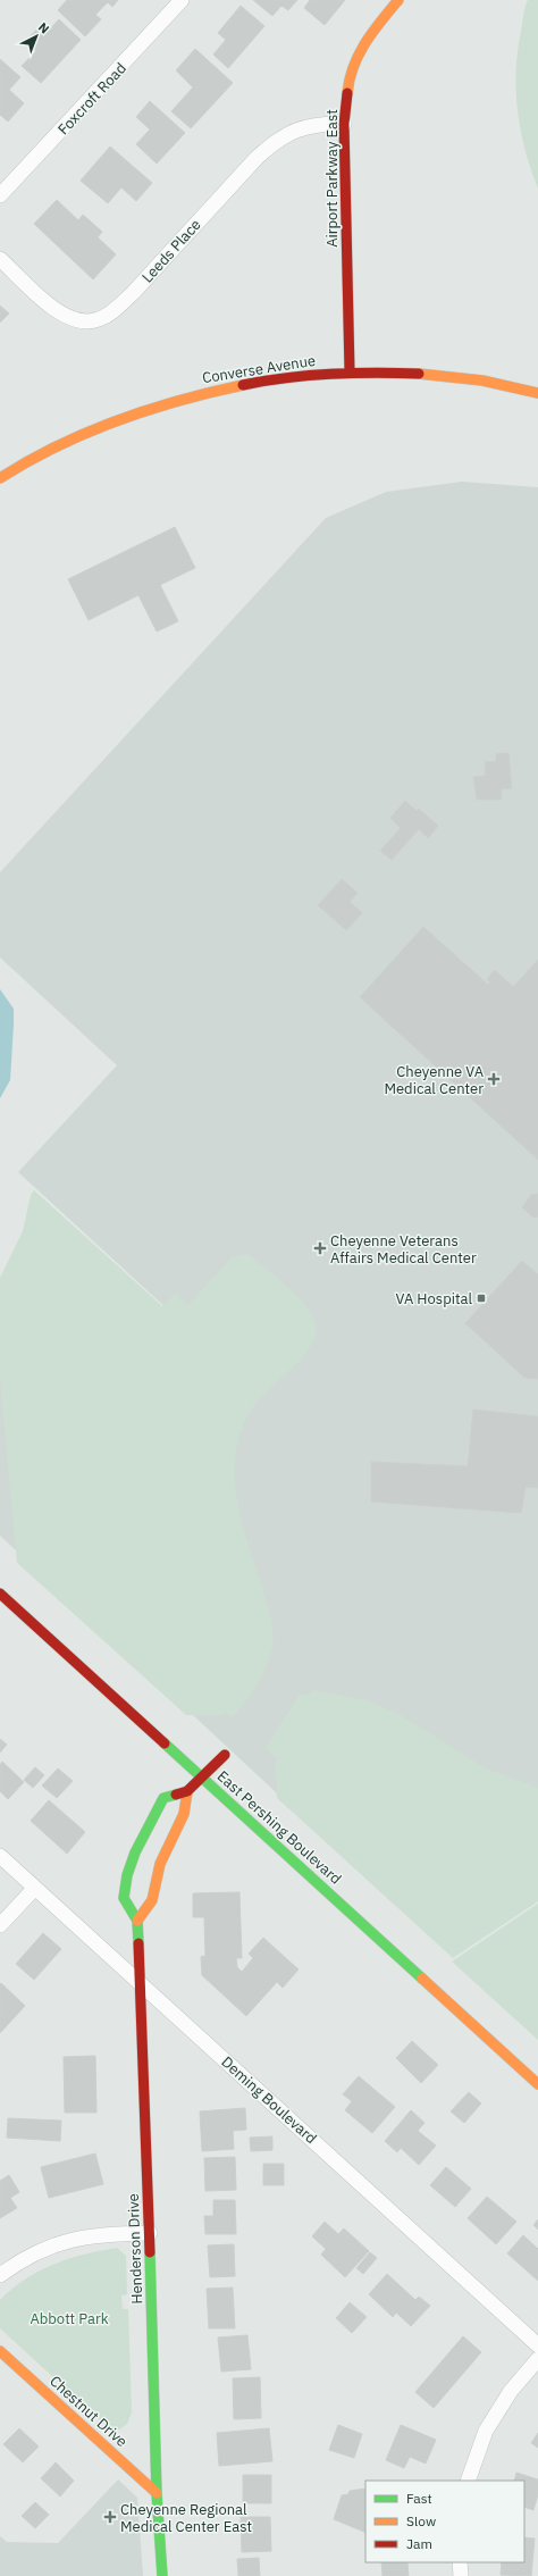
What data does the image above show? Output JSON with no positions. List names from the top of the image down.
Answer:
{
  "streets": {
    "street": [
      "Foxcroft Road",
      "Airport Parkway East",
      "Leeds Place",
      "Converse Avenue",
      "East Pershing Boulevard",
      "Deming Boulevard",
      "Henderson Drive",
      "Chestnut Drive"
    ]
  },
  "crossings": [
    ["Airport Parkway East", "Leeds Place"],
    ["Airport Parkway East", "Converse Avenue"],
    ["East Pershing Boulevard", "Henderson Drive"],
    ["Deming Boulevard", "Henderson Drive"],
    ["Henderson Drive", "Chestnut Drive"]
  ],
  "parks": ["Abbott Park"],
  "places": {
    "health": ["Cheyenne VA Medical Center", "Cheyenne Veterans Affairs Medical Center", "Cheyenne Regional Medical Center East"],
    "transit": ["VA Hospital"]
  },
  "legend": ["Fast", "Slow", "Jam"],
  "north": "top right"
}
